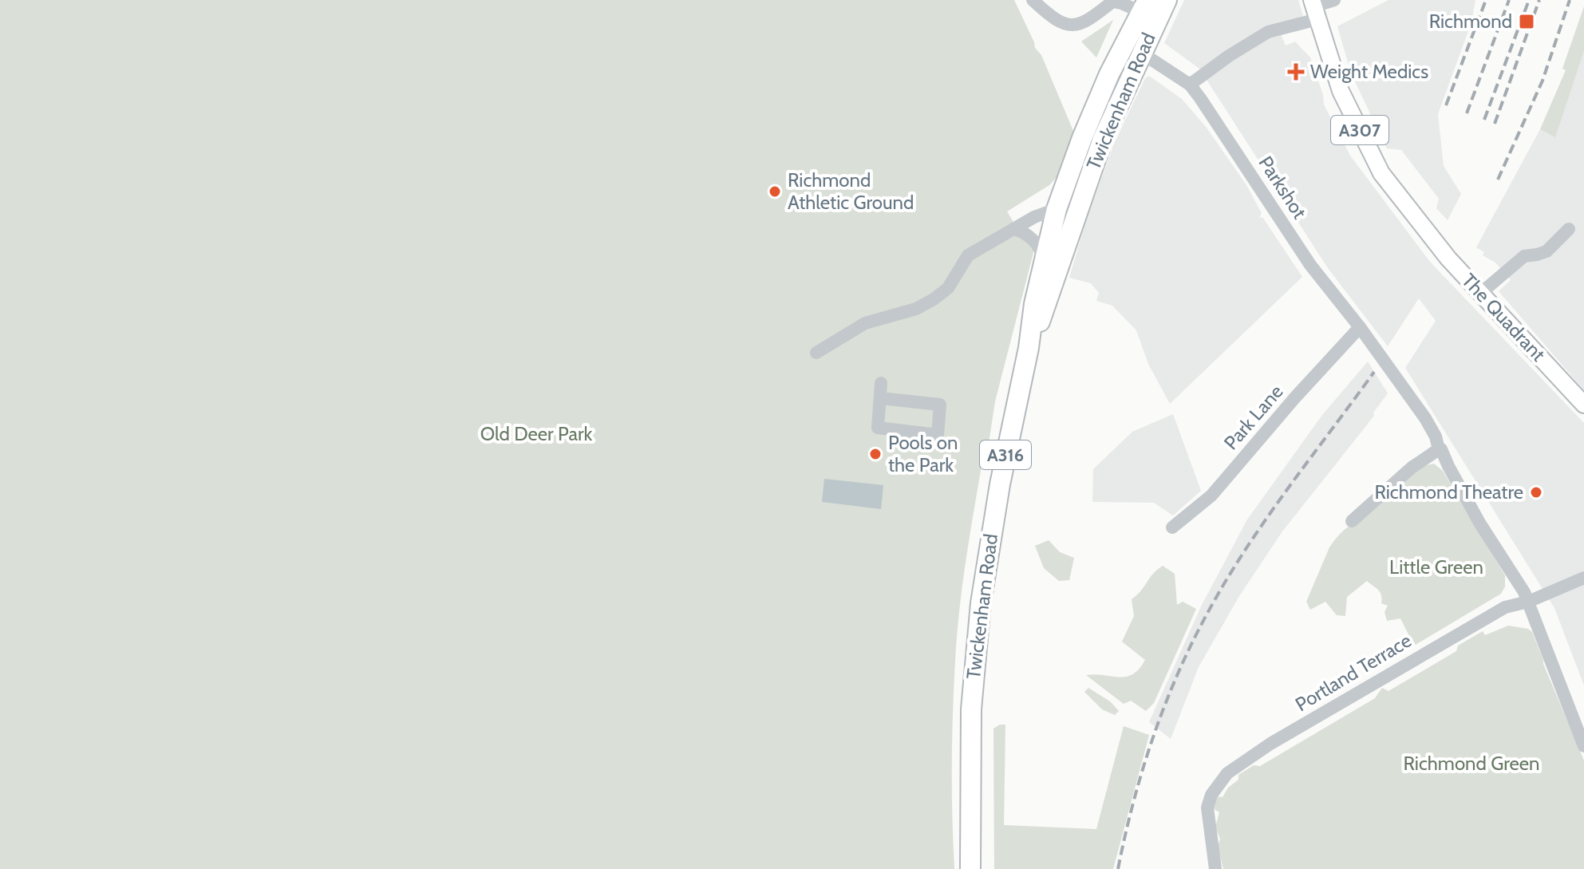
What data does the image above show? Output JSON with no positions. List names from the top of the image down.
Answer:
{
  "streets": {
    "highway": ["Twickenham Road", "A316"],
    "main road": ["A307", "The Quadrant"],
    "street": ["Parkshot", "Park Lane", "Portland Terrace"]
  },
  "crossings": [
    ["Twickenham Road", "Parkshot"],
    ["Parkshot", "Park Lane"]
  ],
  "parks": ["Old Deer Park", "Little Green", "Richmond Green"],
  "places": {
    "transit": ["Richmond"],
    "health": ["Weight Medics"],
    "other": ["Richmond Athletic Ground", "Pools on the Park", "Richmond Theatre"]
  }
}
